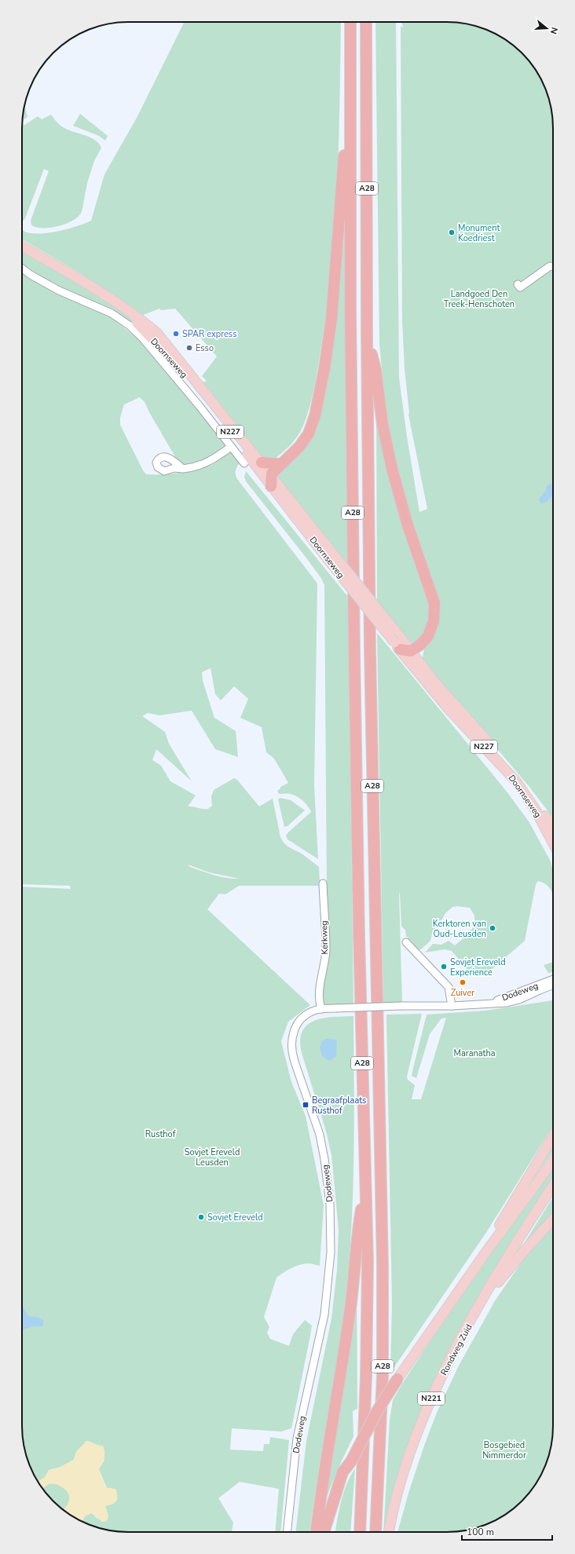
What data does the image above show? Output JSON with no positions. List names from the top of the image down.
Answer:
{
  "streets": {
    "highway": ["A28"],
    "main road": [
      "Doornseweg",
      "N227",
      "Rondweg Zuid",
      "N221"
    ],
    "street": ["Kerkweg", "Dodeweg"]
  },
  "crossings": [
    ["A28", "Doornseweg"],
    ["Kerkweg", "Dodeweg"],
    ["Rondweg Zuid", "N221"]
  ],
  "parks": [
    "Landgoed Den Treek-Henschoten",
    "Maranatha",
    "Rusthof",
    "Sovjet Ereveld Leusden",
    "Bosgebied Nimmerdor"
  ],
  "places": {
    "other": [
      "Monument Koedriest",
      "SPAR express",
      "Esso",
      "Kerktoren van Oud-Leusden",
      "Sovjet Ereveld Experience",
      "Zuiver",
      "Sovjet Ereveld"
    ],
    "transit": ["Begraafplaats Rusthof"]
  },
  "scale_bar": "100 m",
  "north": "right"
}
